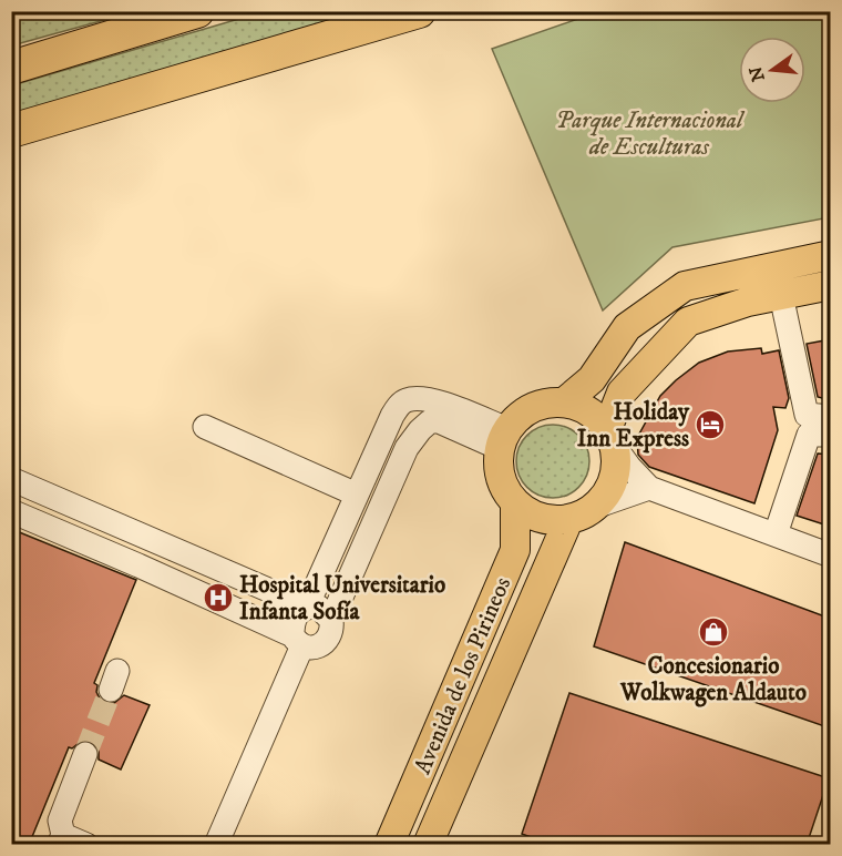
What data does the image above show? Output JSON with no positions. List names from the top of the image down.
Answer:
{
  "streets": {
    "main road": ["Avenida de los Pirineos"]
  },
  "parks": ["Parque Internacional de Esculturas"],
  "places": {
    "hotel": ["Holiday Inn Express"],
    "hospital": ["Hospital Universitario Infanta Sofía"],
    "shop": ["Concesionario Wolkwagen Aldauto"]
  },
  "north": "left"
}
